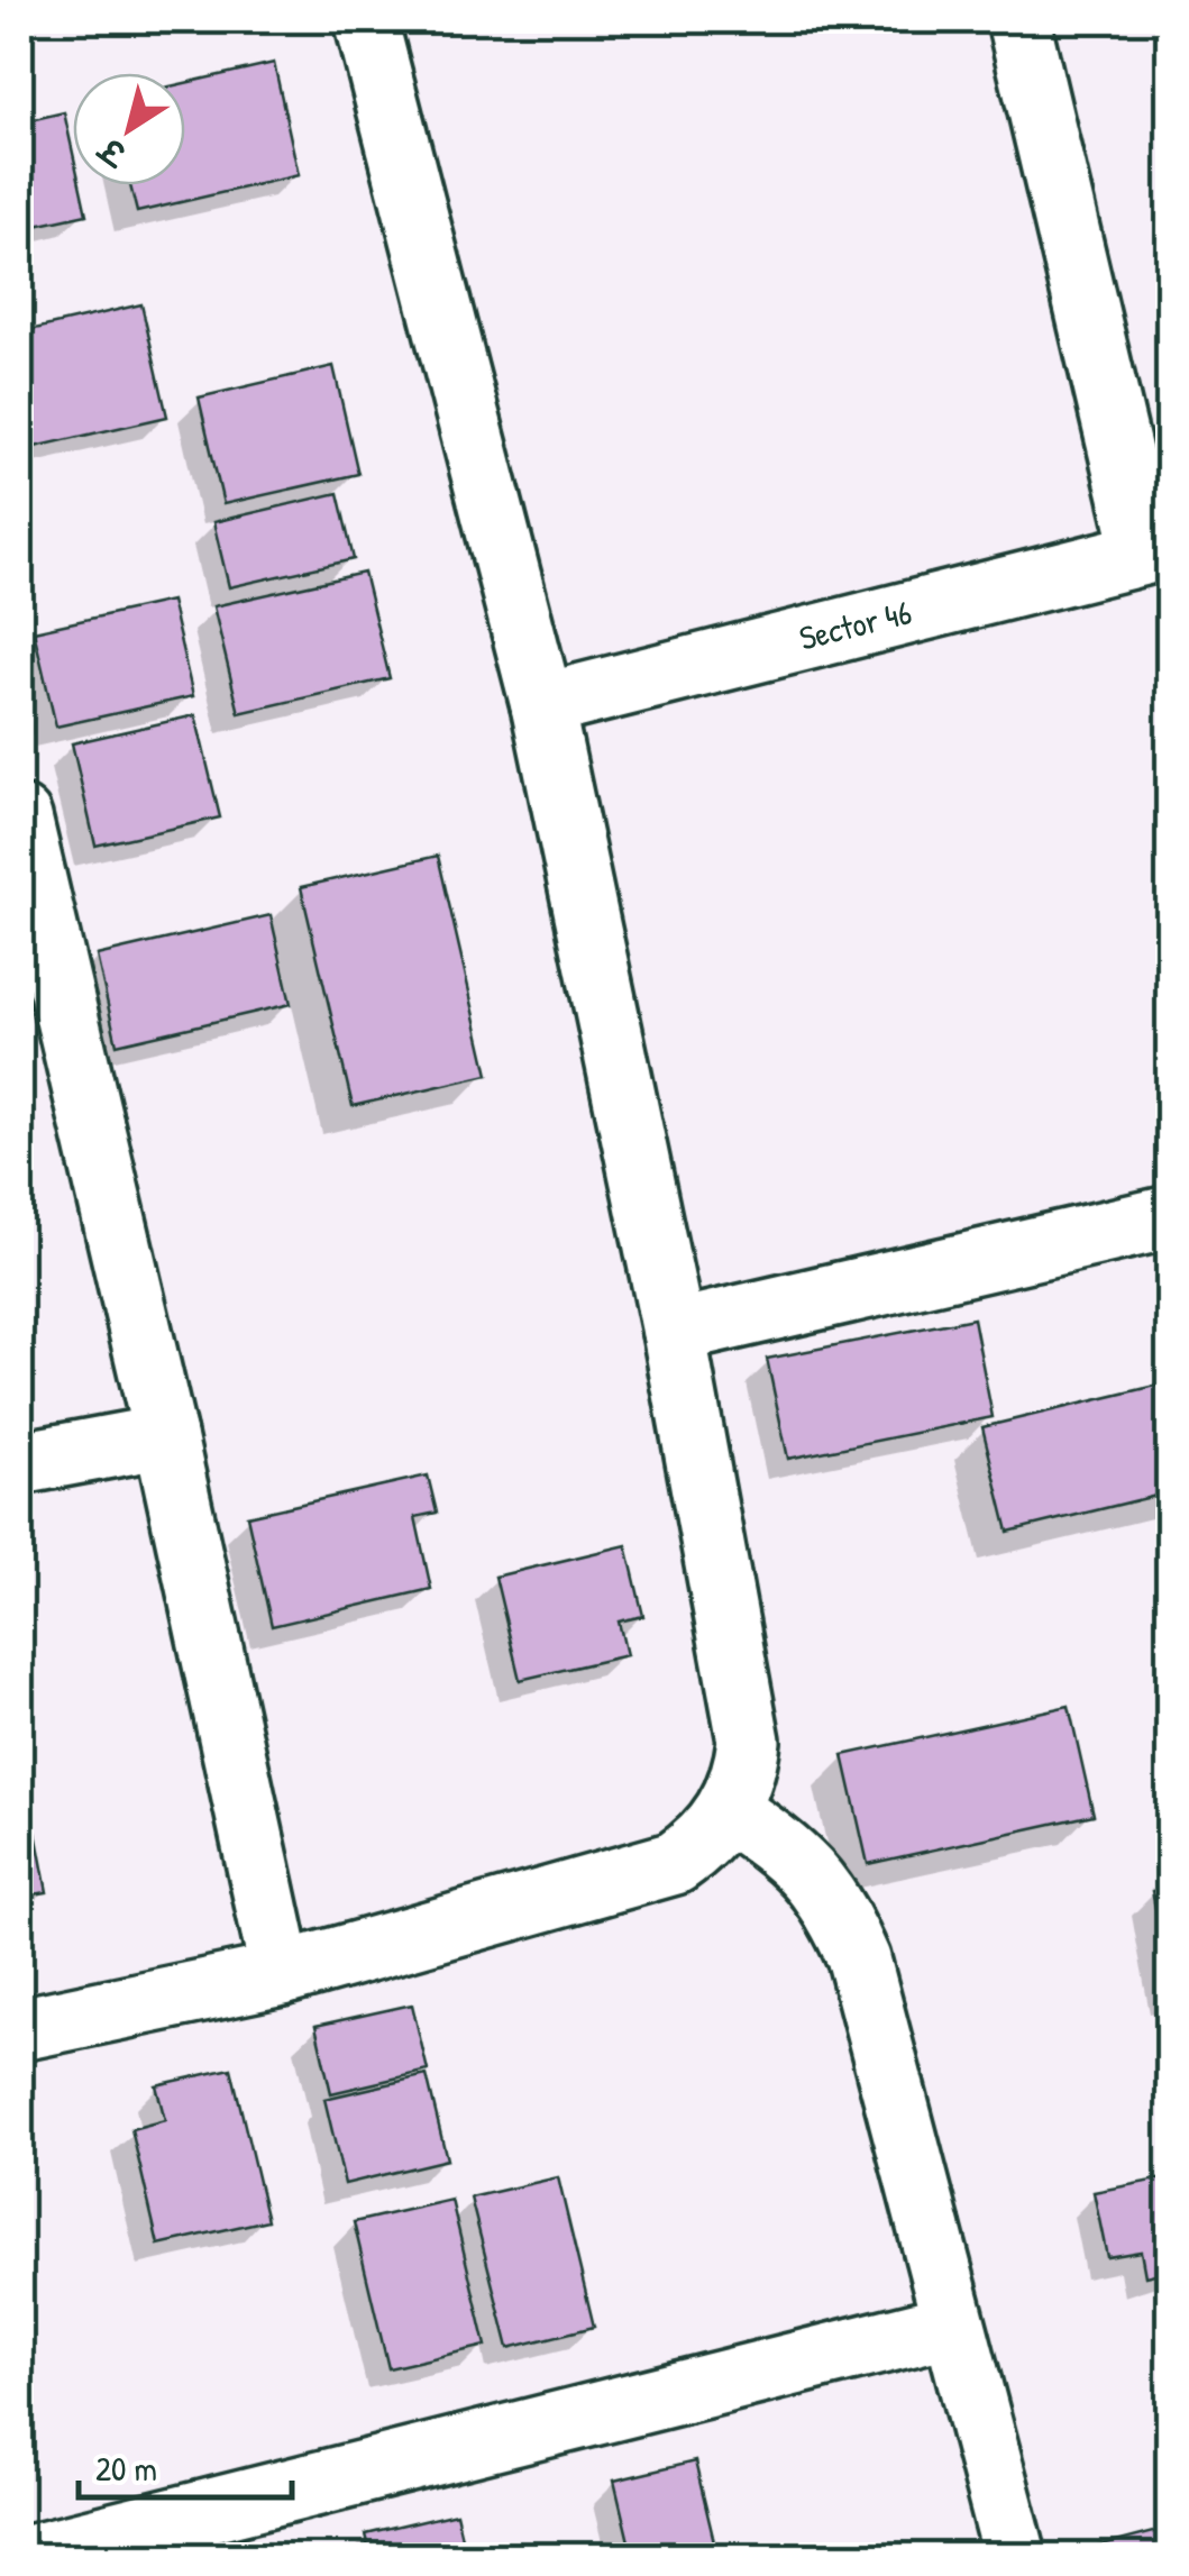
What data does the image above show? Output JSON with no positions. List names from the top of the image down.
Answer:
{
  "streets": {
    "street": ["Sector 46"]
  },
  "scale_bar": "20 m",
  "north": "bottom left"
}
